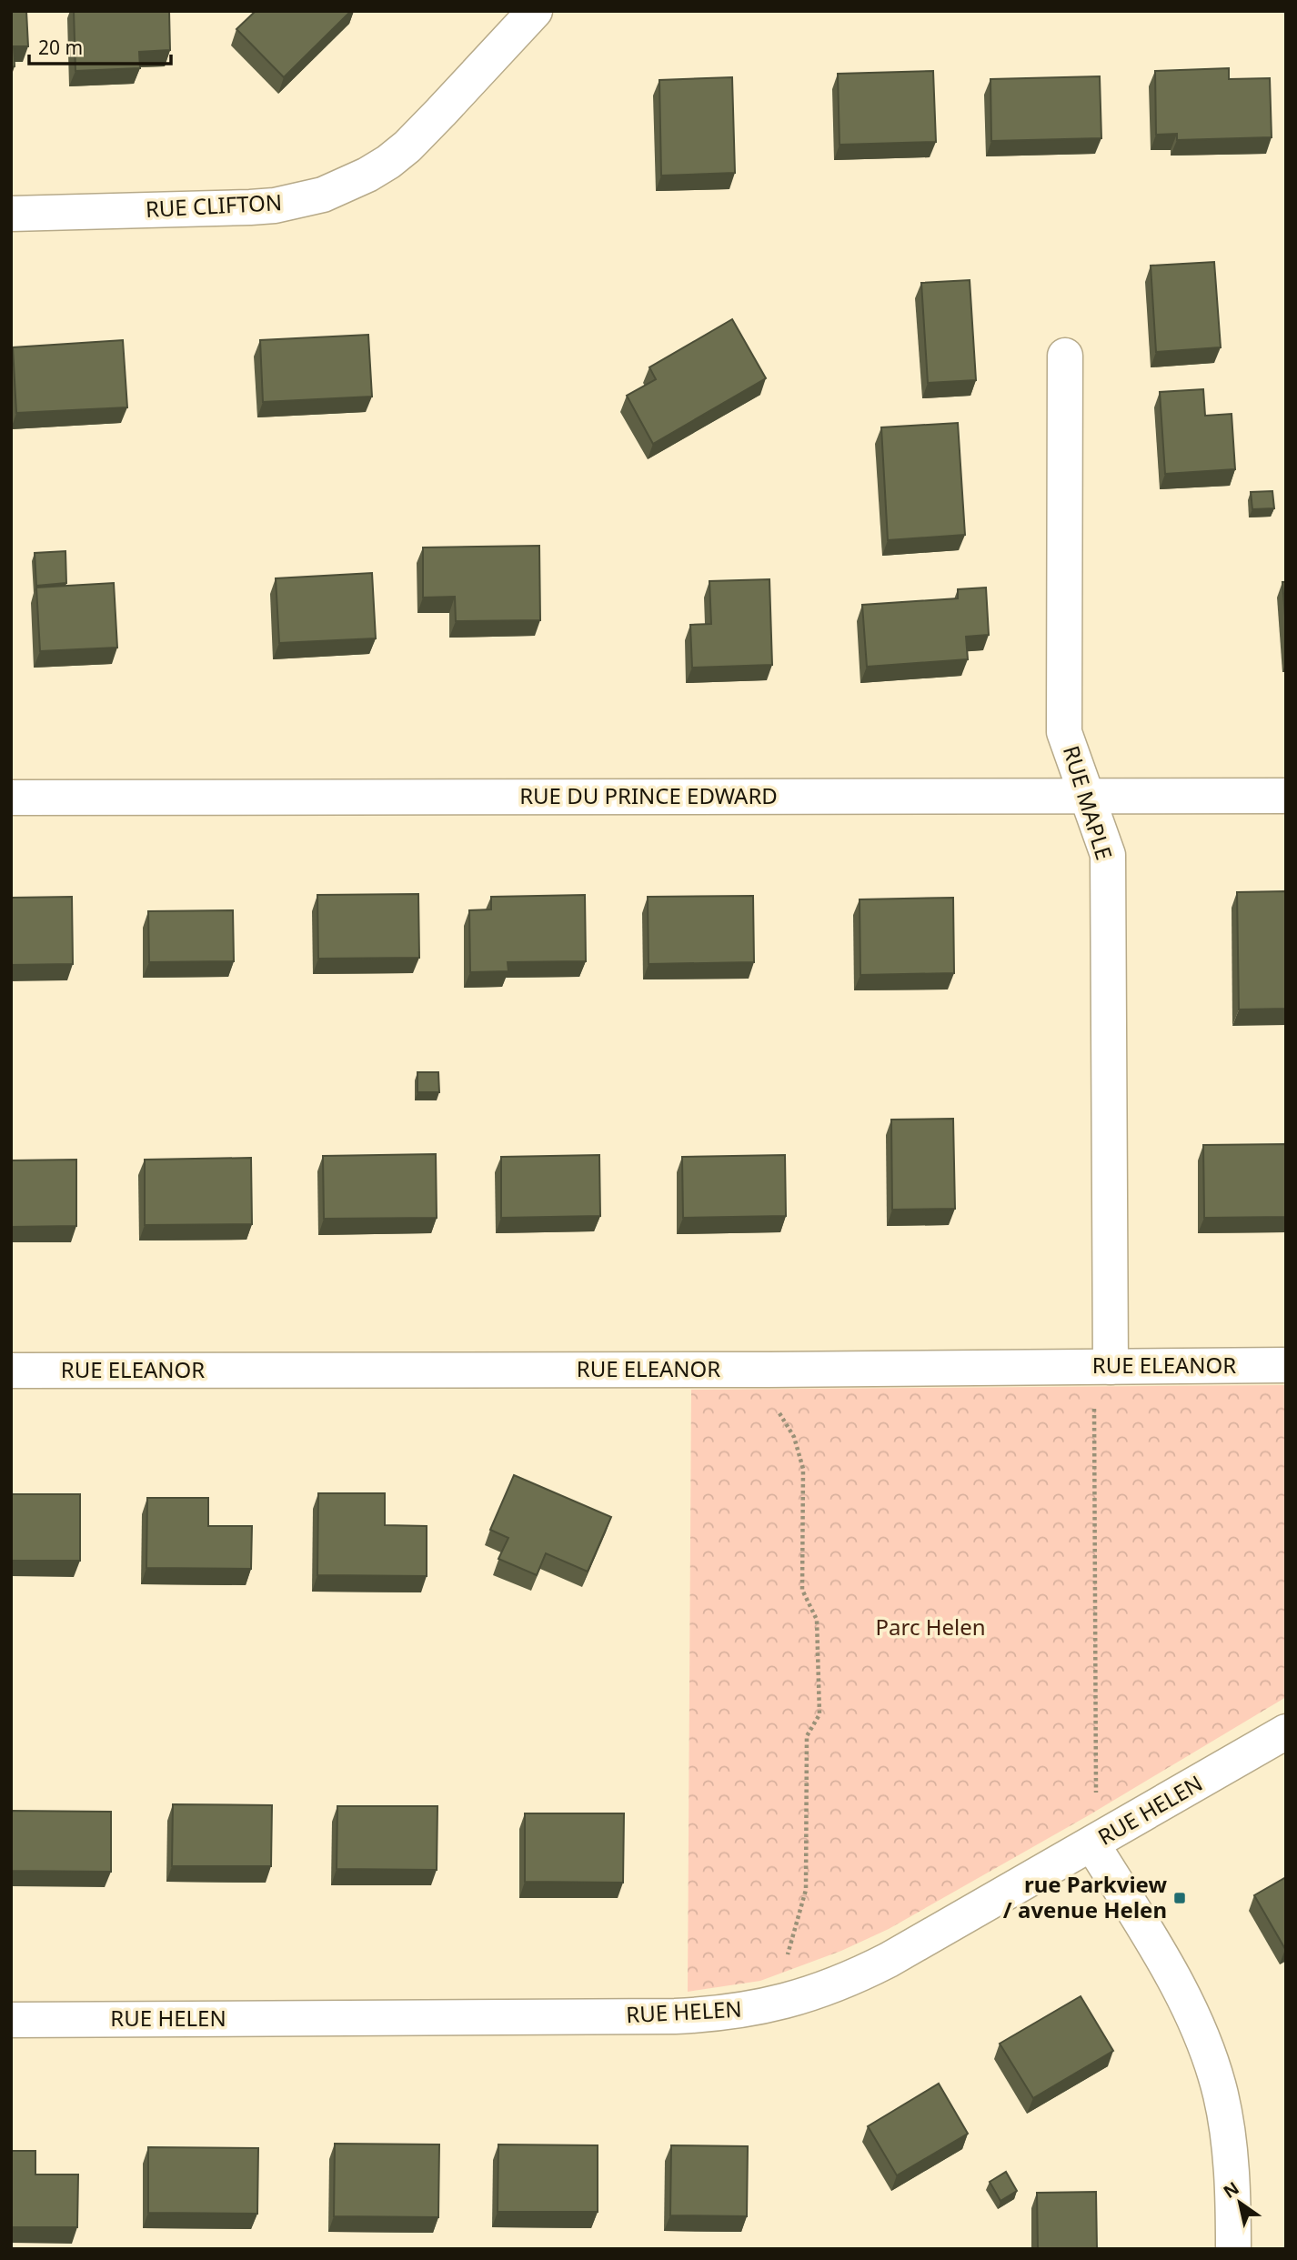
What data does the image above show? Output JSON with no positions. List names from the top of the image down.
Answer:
{
  "streets": {
    "street": [
      "RUE CLIFTON",
      "RUE DU PRINCE EDWARD",
      "RUE MAPLE",
      "RUE ELEANOR",
      "RUE HELEN"
    ]
  },
  "crossings": [
    ["RUE DU PRINCE EDWARD", "RUE MAPLE"],
    ["RUE MAPLE", "RUE ELEANOR"]
  ],
  "parks": ["Parc Helen"],
  "places": {
    "transit": ["rue Parkview / avenue Helen"]
  },
  "scale_bar": "20 m",
  "north": "top left"
}
